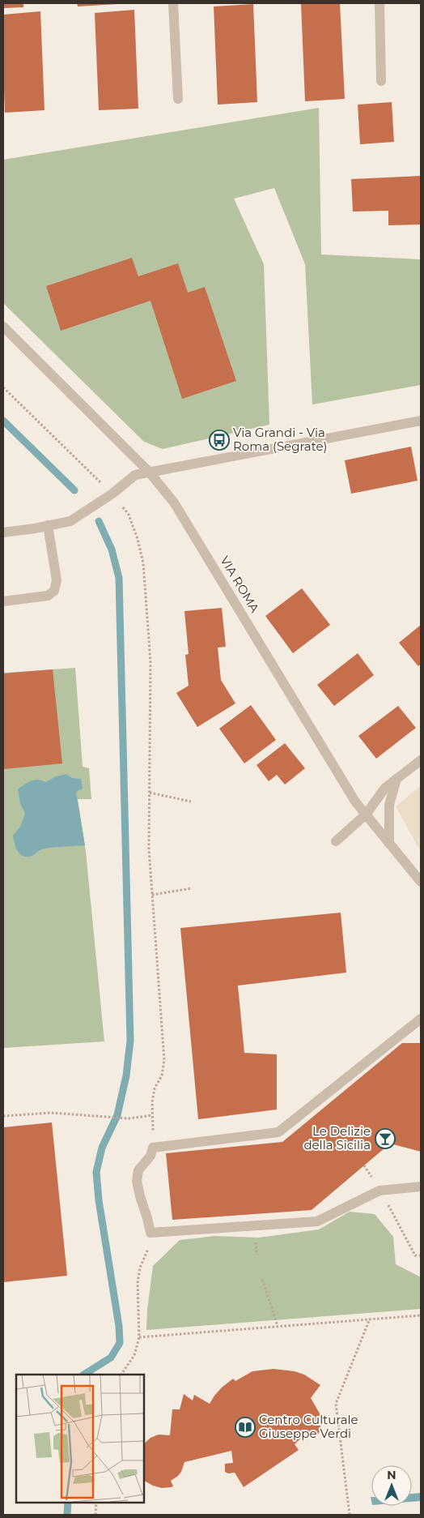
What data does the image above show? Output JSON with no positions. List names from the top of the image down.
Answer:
{
  "streets": {
    "street": ["VIA ROMA"]
  },
  "places": {
    "bus stop": ["Via Grandi - Via Roma (Segrate)"],
    "bar": ["Le Delizie della Sicilia"],
    "library": ["Centro Culturale Giuseppe Verdi"]
  },
  "north": "top"
}
